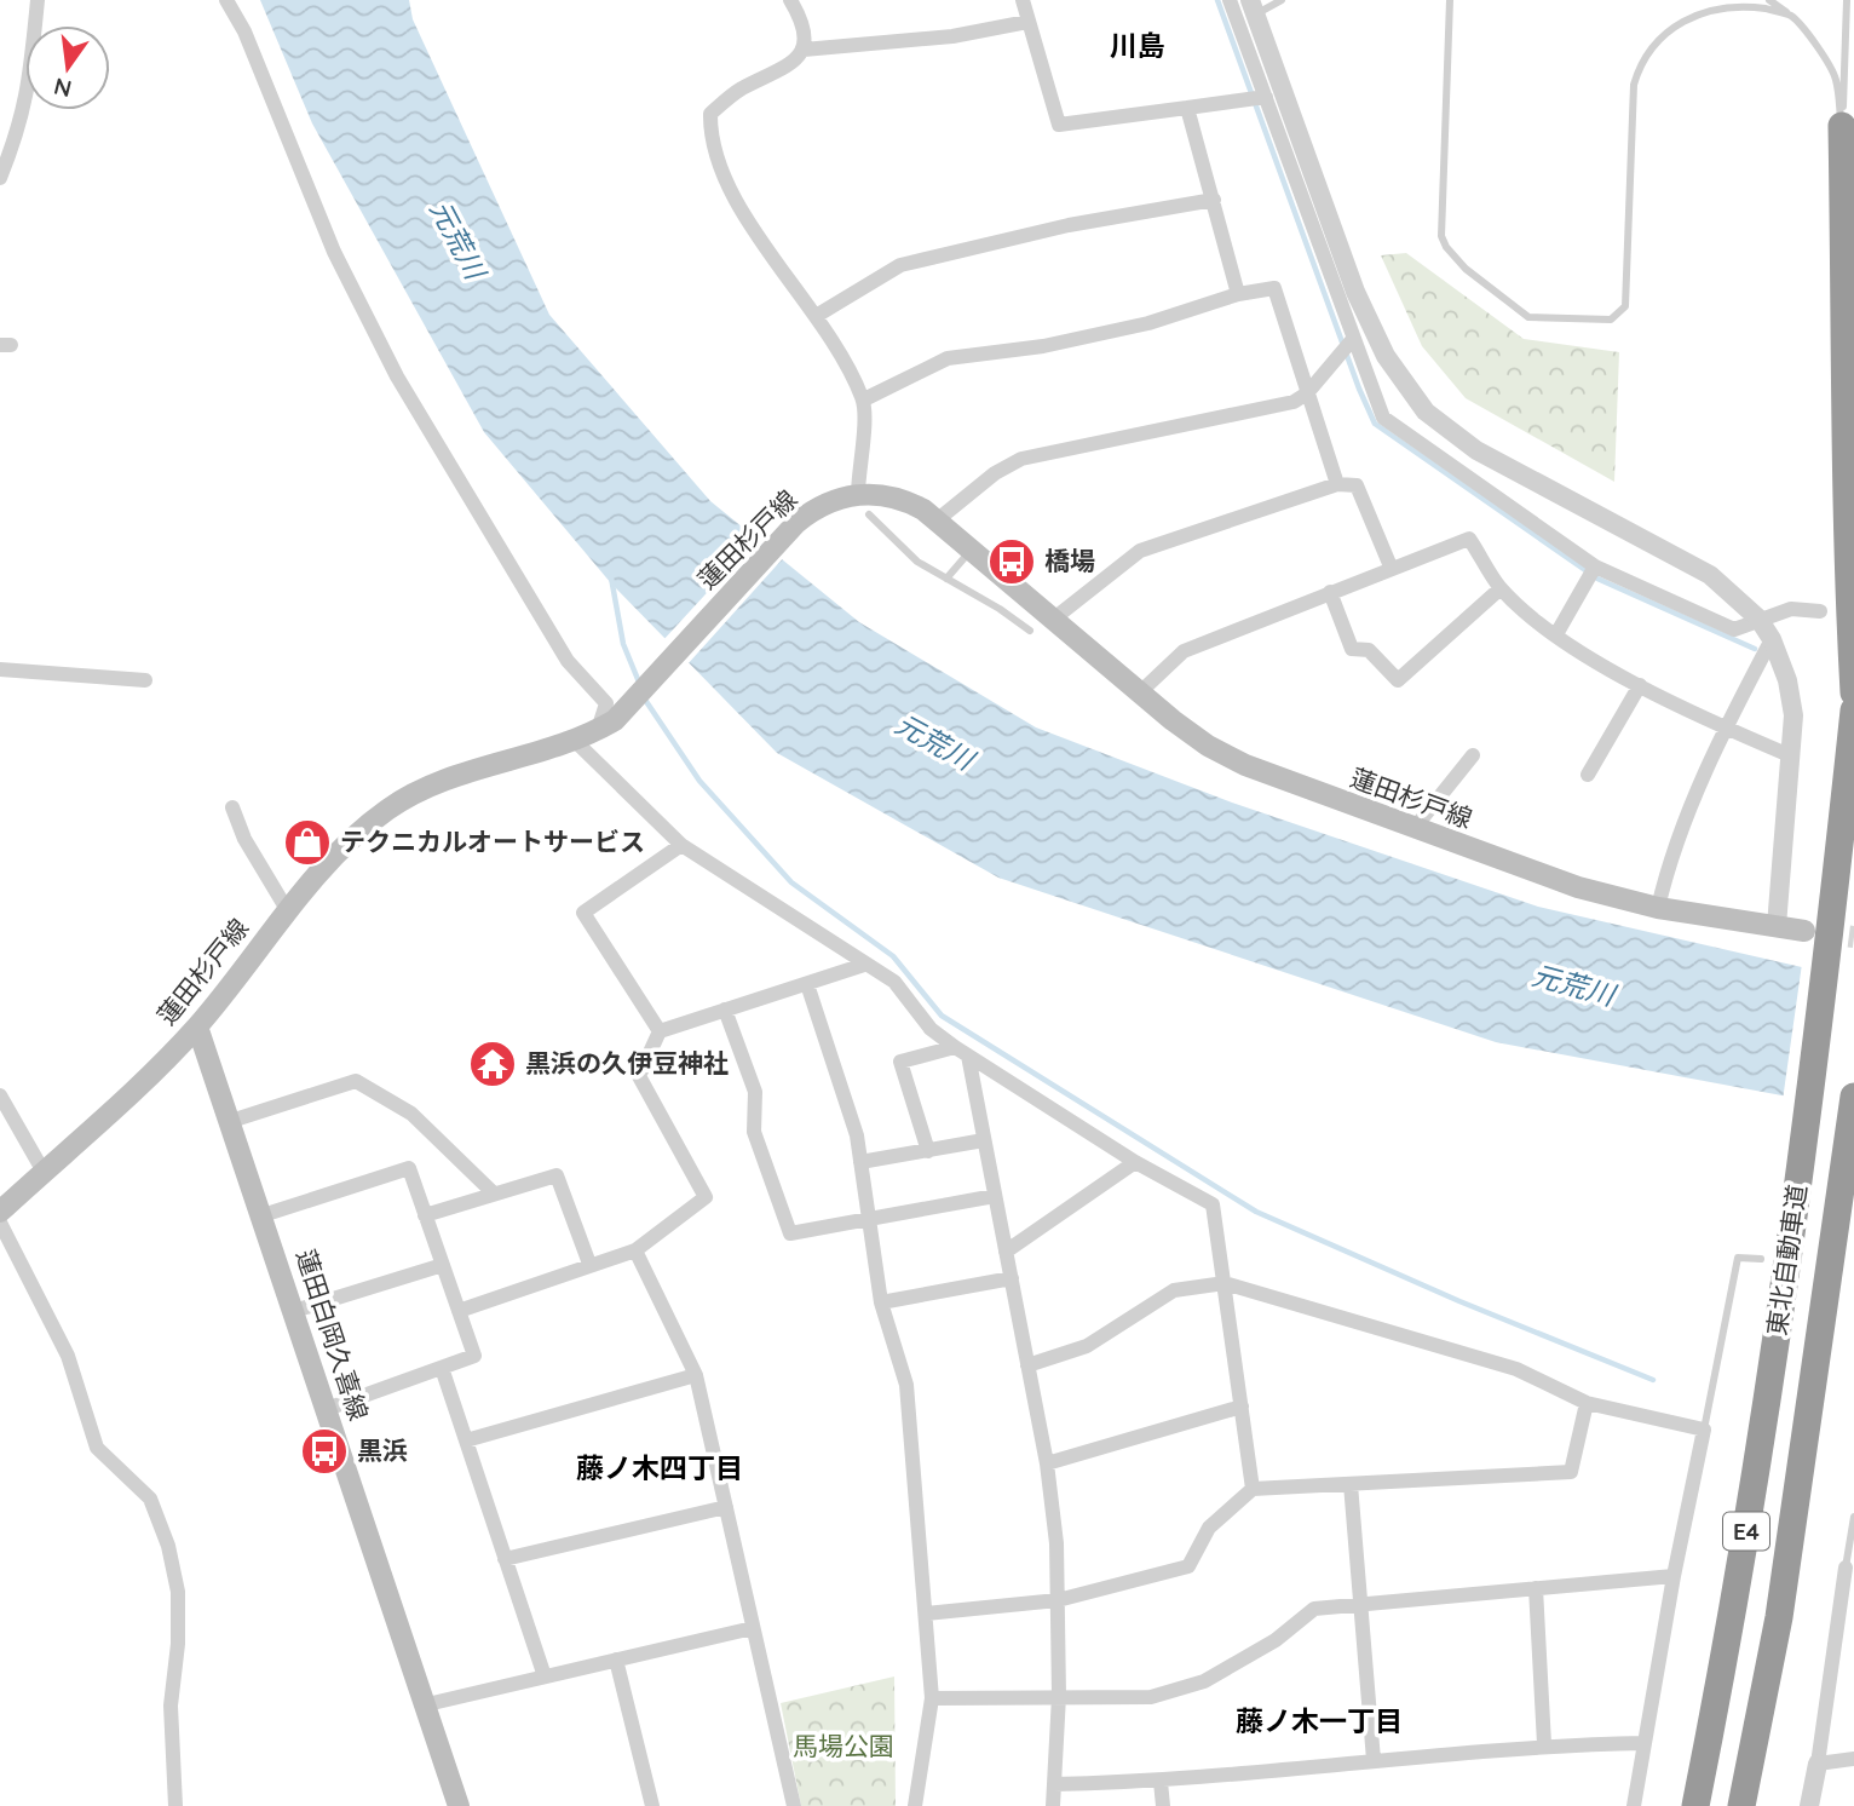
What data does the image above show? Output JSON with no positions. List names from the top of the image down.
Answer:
{
  "streets": {
    "highway": ["東北自動車道", "E4"],
    "main road": ["蓮田杉戸線", "蓮田白岡久喜線"]
  },
  "crossings": [
    ["蓮田杉戸線", "蓮田白岡久喜線"]
  ],
  "districts": ["川島", "藤ノ木四丁目", "藤ノ木一丁目"],
  "water": ["元荒川"],
  "parks": ["馬場公園"],
  "places": {
    "bus stop": ["橋場", "黒浜"],
    "shop": ["テクニカルオートサービス"],
    "temple": ["黒浜の久伊豆神社"]
  },
  "north": "bottom"
}
